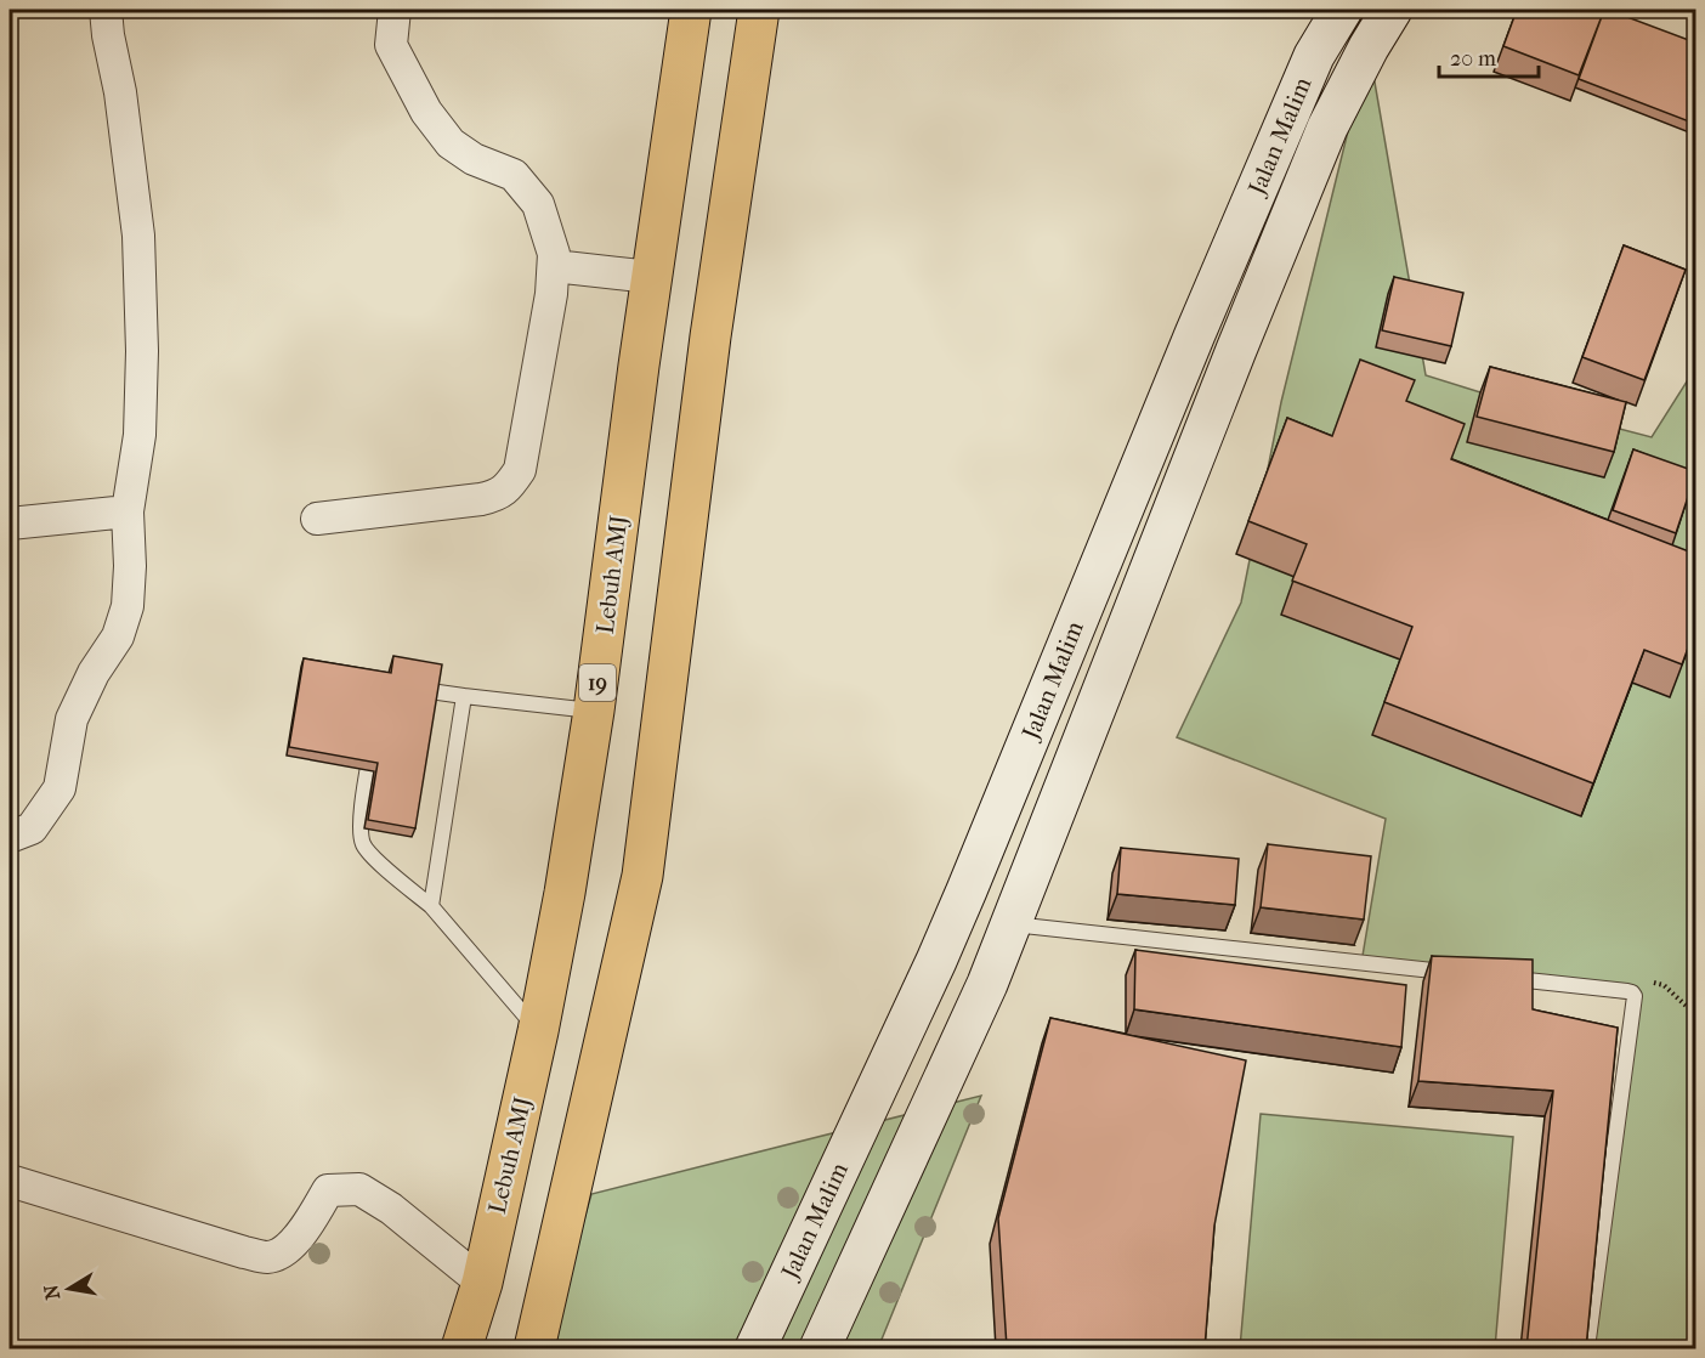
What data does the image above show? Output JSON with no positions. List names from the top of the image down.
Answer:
{
  "streets": {
    "highway": ["Lebuh AMJ", "19"],
    "main road": ["Jalan Malim"]
  },
  "scale_bar": "20 m",
  "north": "left"
}
